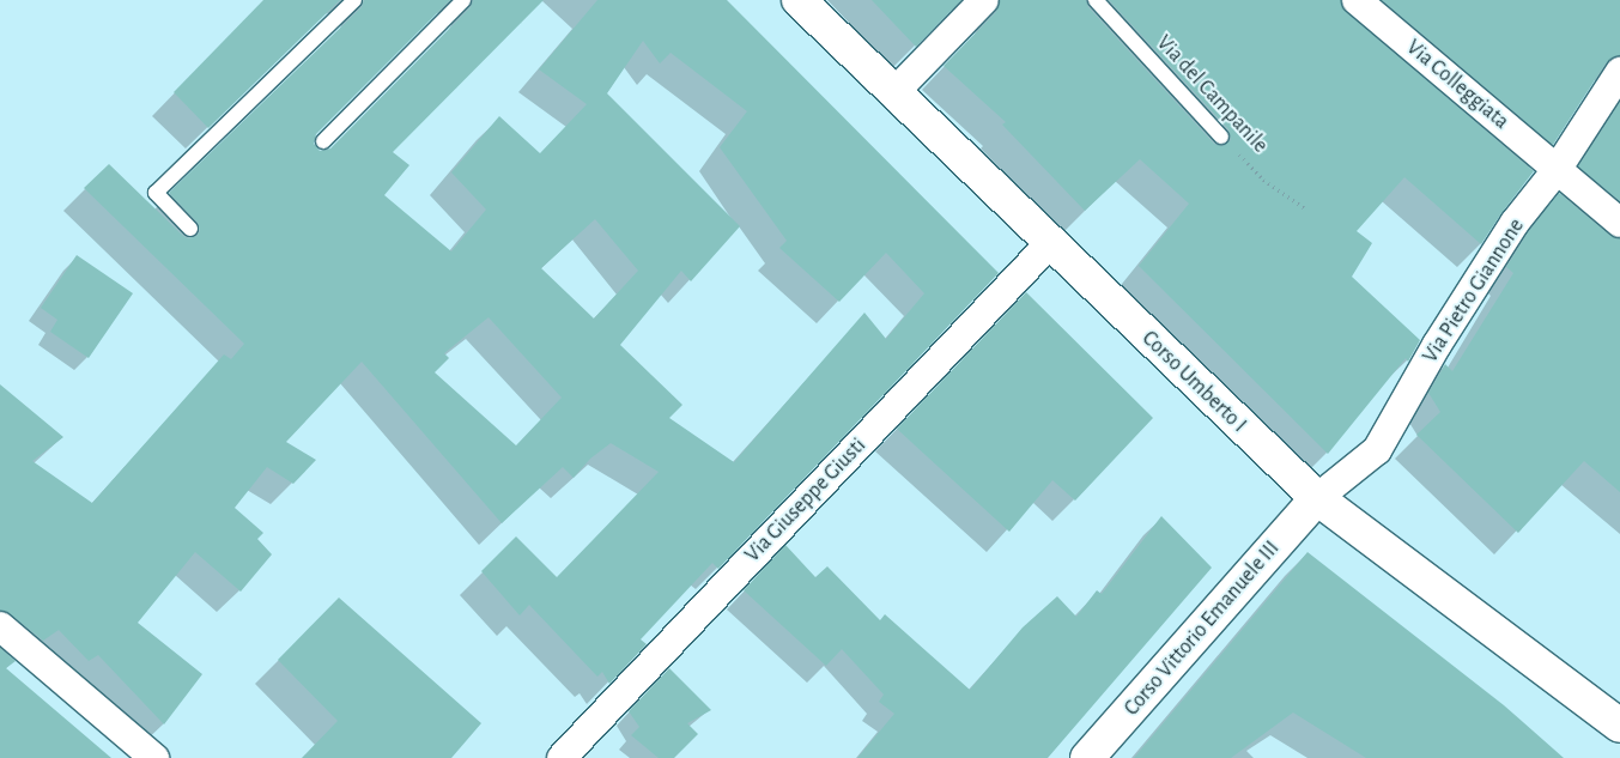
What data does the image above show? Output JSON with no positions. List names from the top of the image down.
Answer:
{
  "streets": {
    "street": [
      "Via Colleggiata",
      "Via Pietro Giannone",
      "Corso Umberto I",
      "Via Giuseppe Giusti",
      "Corso Vittorio Emanuele III"
    ],
    "lane": ["Via del Campanile"]
  },
  "crossings": [
    ["Via Colleggiata", "Via Pietro Giannone"],
    ["Via Pietro Giannone", "Corso Umberto I"],
    ["Via Pietro Giannone", "Corso Vittorio Emanuele III"],
    ["Corso Umberto I", "Via Giuseppe Giusti"],
    ["Corso Umberto I", "Corso Vittorio Emanuele III"]
  ]
}
